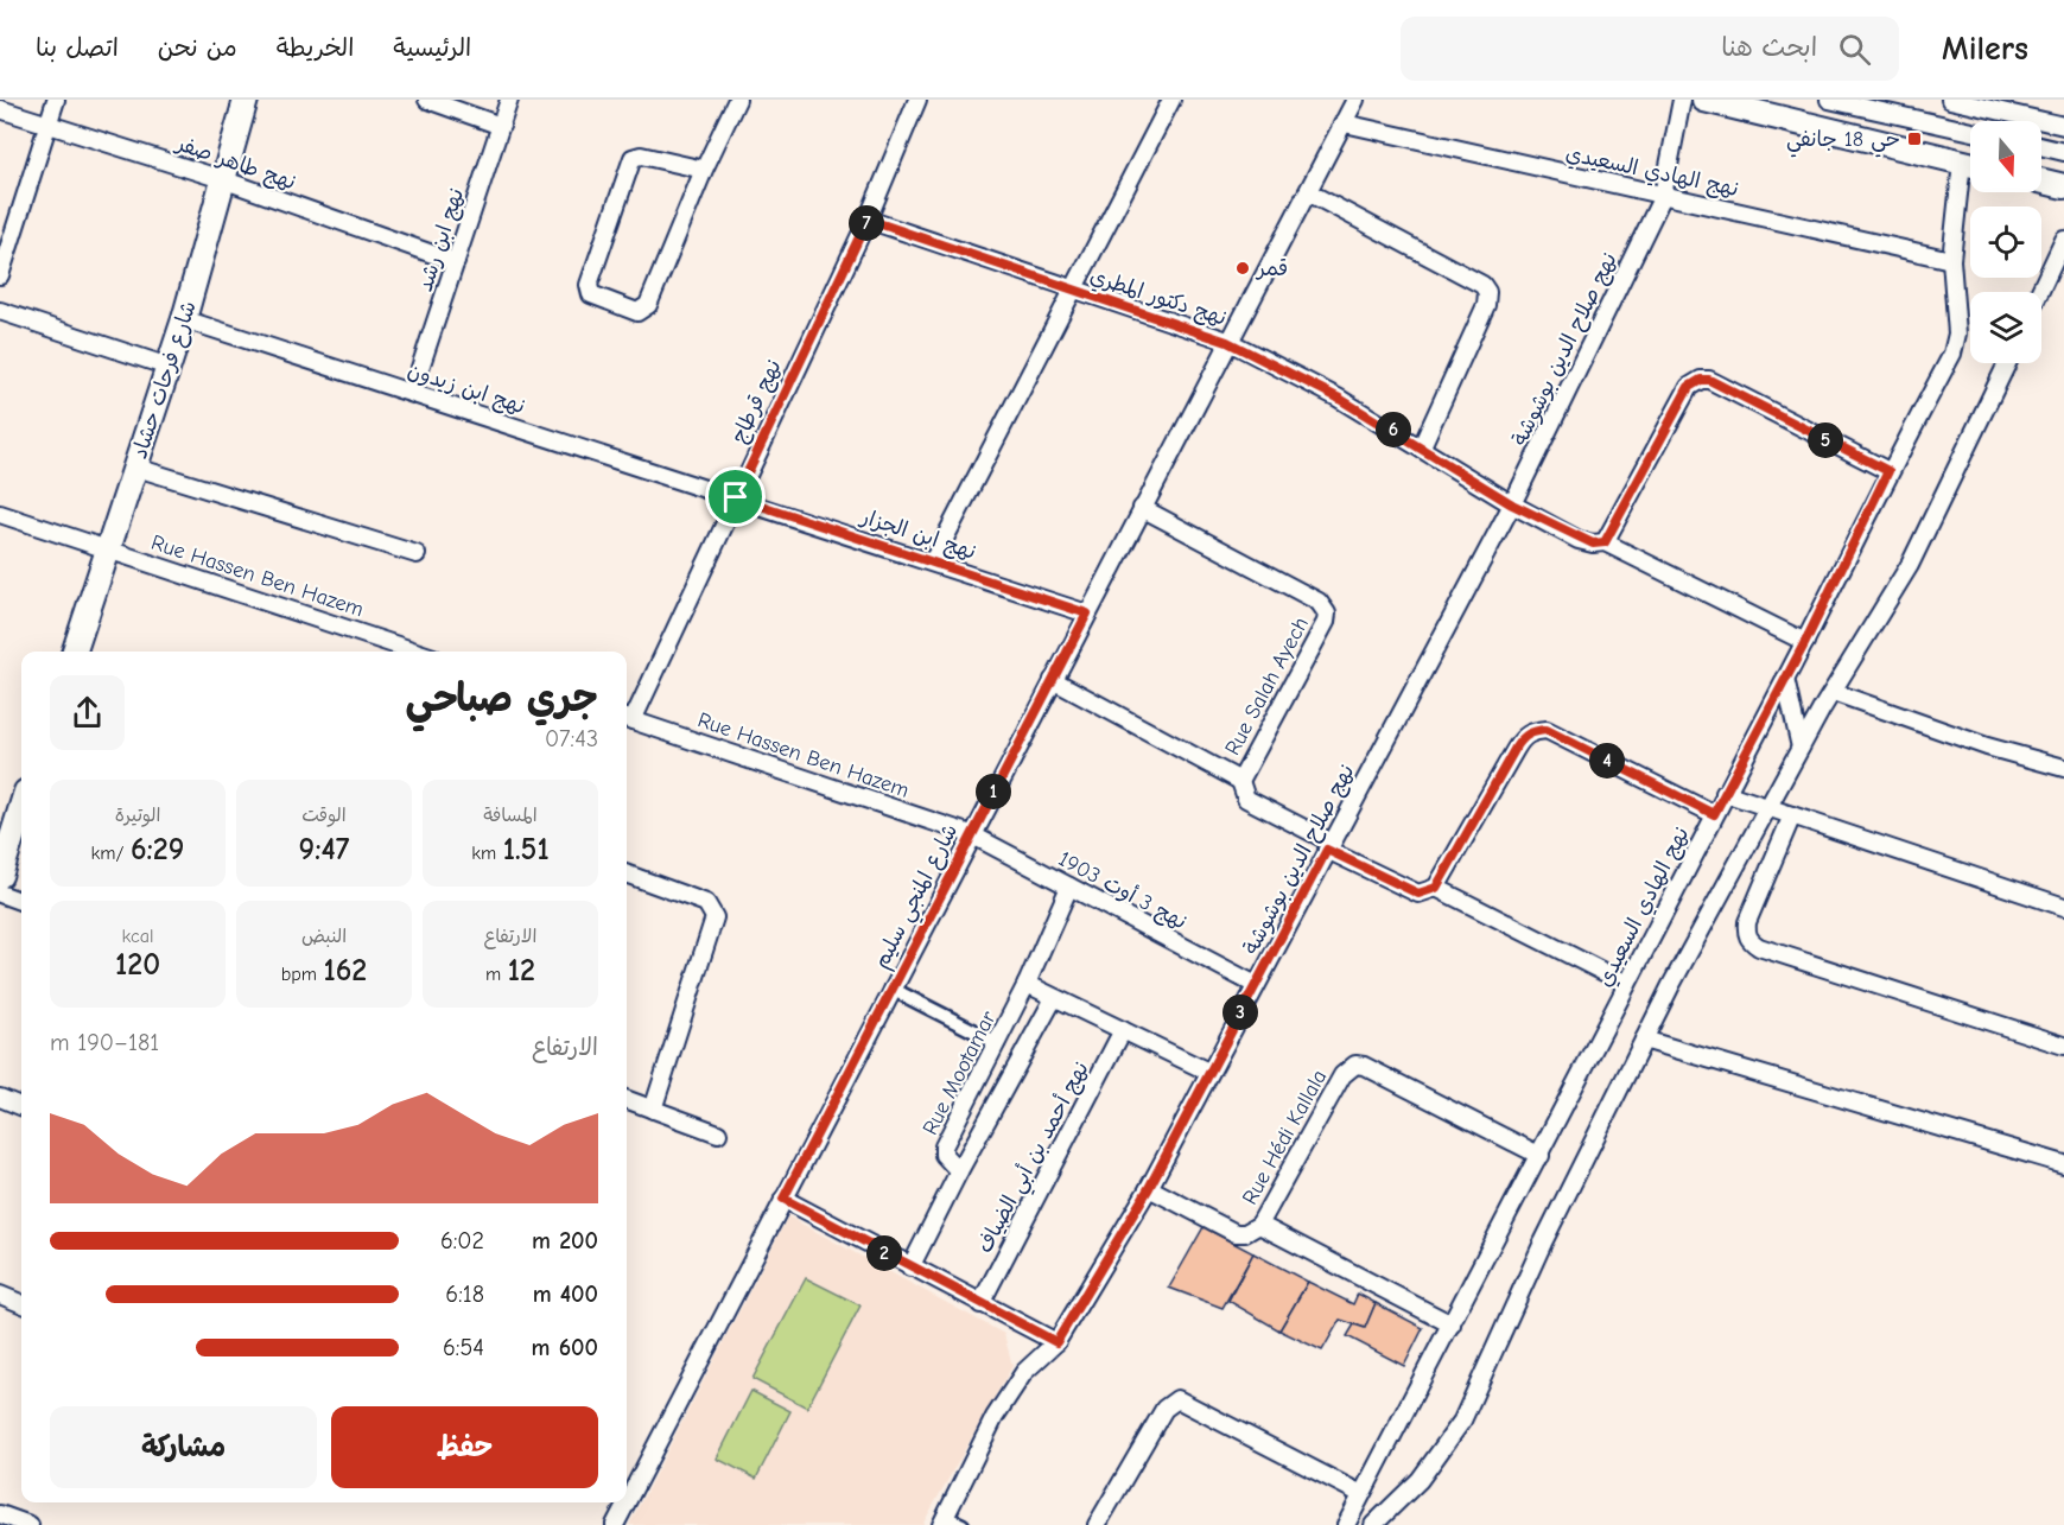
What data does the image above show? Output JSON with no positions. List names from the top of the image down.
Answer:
{
  "streets": {
    "main road": ["شارع فرحات حشاد"],
    "street": [
      "نهج طاهر صفر",
      "نهج الهادي السعيدي",
      "نهج ابن رشد",
      "نهج دكتور المطري",
      "نهج صلاح الدين بوشوشة",
      "نهج ابن زيدون",
      "نهج قرطاج",
      "نهج ابن الجزار",
      "Rue Hassen Ben Hazem",
      "Rue Salah Ayech",
      "نهج 3 أوت 1903",
      "شارع المنجي سليم",
      "Rue Mootamar",
      "Rue Hédi Kallala",
      "نهج أحمد بن أبي الضياف"
    ]
  },
  "crossings": [
    ["نهج طاهر صفر", "نهج ابن رشد"],
    ["نهج طاهر صفر", "شارع فرحات حشاد"],
    ["نهج الهادي السعيدي", "نهج دكتور المطري"],
    ["نهج الهادي السعيدي", "نهج صلاح الدين بوشوشة"],
    ["نهج الهادي السعيدي", "شارع المنجي سليم"],
    ["نهج الهادي السعيدي", "Rue Hédi Kallala"],
    ["نهج ابن رشد", "نهج ابن زيدون"],
    ["نهج دكتور المطري", "نهج صلاح الدين بوشوشة"],
    ["نهج دكتور المطري", "نهج قرطاج"],
    ["نهج دكتور المطري", "شارع المنجي سليم"],
    ["نهج صلاح الدين بوشوشة", "نهج 3 أوت 1903"],
    ["شارع فرحات حشاد", "نهج ابن زيدون"],
    ["شارع فرحات حشاد", "Rue Hassen Ben Hazem"],
    ["نهج ابن زيدون", "نهج قرطاج"],
    ["نهج ابن زيدون", "نهج ابن الجزار"],
    ["نهج قرطاج", "نهج ابن الجزار"],
    ["نهج قرطاج", "Rue Hassen Ben Hazem"],
    ["نهج ابن الجزار", "شارع المنجي سليم"],
    ["Rue Hassen Ben Hazem", "نهج 3 أوت 1903"],
    ["Rue Hassen Ben Hazem", "شارع المنجي سليم"],
    ["Rue Salah Ayech", "شارع المنجي سليم"],
    ["نهج 3 أوت 1903", "شارع المنجي سليم"],
    ["نهج 3 أوت 1903", "Rue Mootamar"]
  ],
  "places": {
    "transit": ["حي 18 جانفي"],
    "other": ["قمر"]
  },
  "north": "bottom",
  "page": {
    "header": "Milers",
    "search": "ابحث هنا",
    "nav": [
      "الرئيسية",
      "الخريطة",
      "من نحن",
      "اتصل بنا"
    ],
    "pins": [
      "7",
      "6",
      "5",
      "4",
      "1",
      "3",
      "2"
    ],
    "heading": ["جري صباحي", "07:43"],
    "stats": [
      ["المسافة", "1.51 km"],
      ["الوقت", "9:47"],
      ["الوتيرة", "6:29 /km"],
      ["الارتفاع", "12 m"],
      ["النبض", "162 bpm"],
      ["kcal", "120"]
    ],
    "chart": ["الارتفاع", "181–190 m"],
    "list": [
      {
        "name": "200 m",
        "note": "6:02"
      },
      {
        "name": "400 m",
        "note": "6:18"
      },
      {
        "name": "600 m",
        "note": "6:54"
      }
    ],
    "buttons": ["حفظ", "مشاركة"]
  }
}
